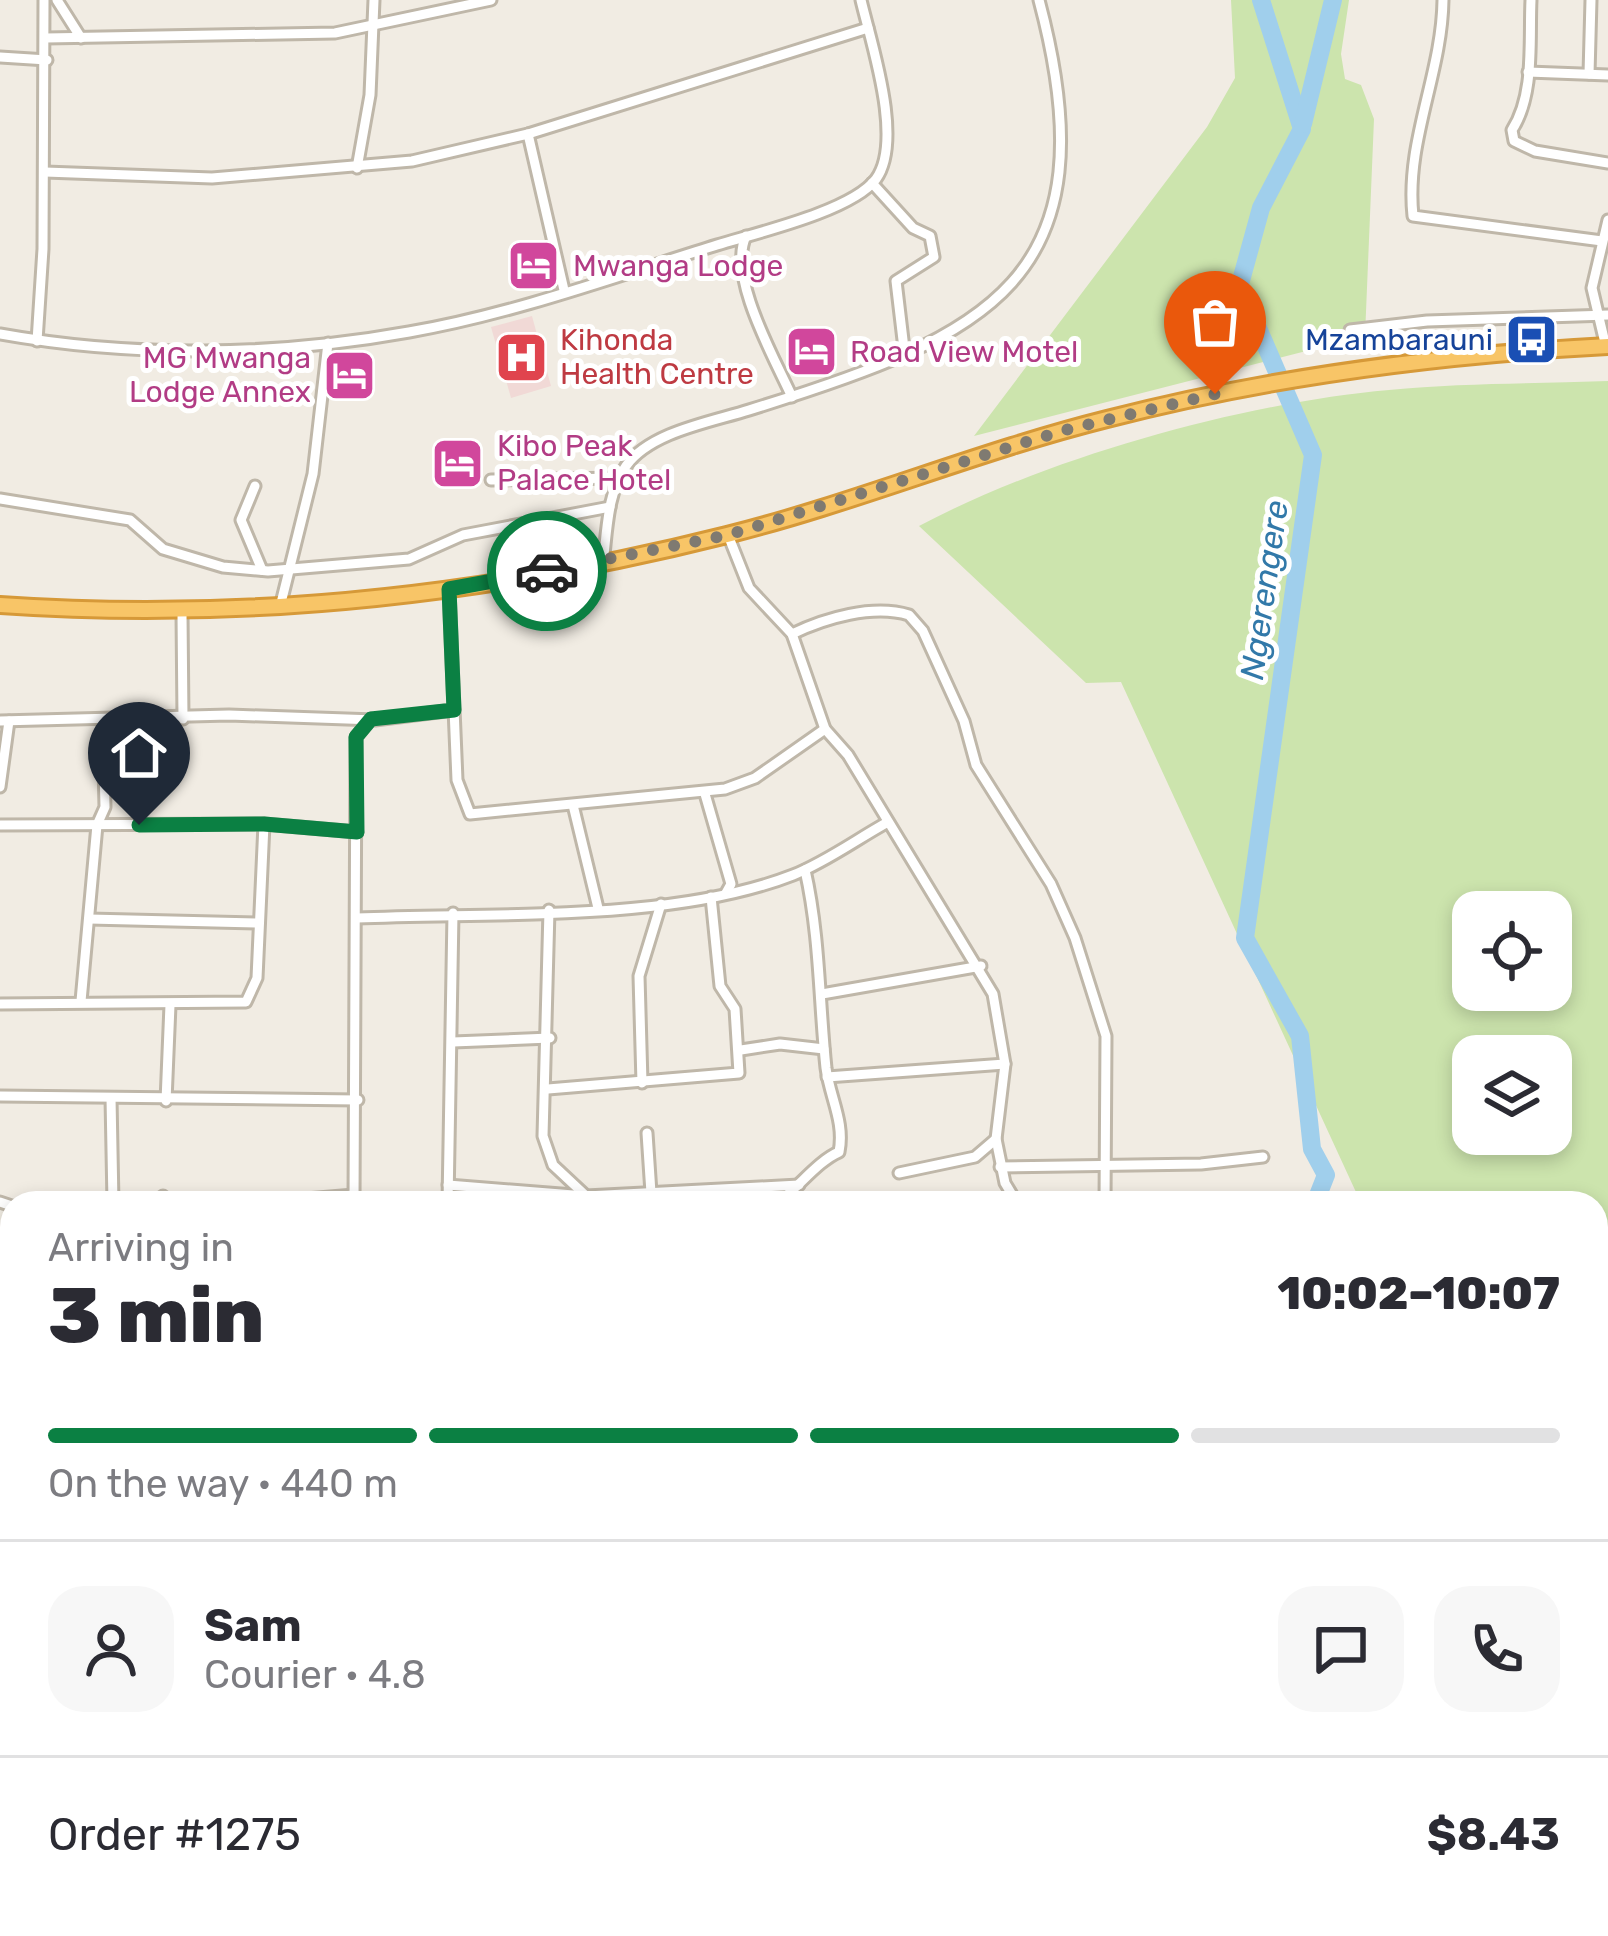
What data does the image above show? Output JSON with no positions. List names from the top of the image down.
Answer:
{
  "water": ["Ngerengere"],
  "places": {
    "hotel": [
      "Mwanga Lodge",
      "Road View Motel",
      "MG Mwanga Lodge Annex",
      "Kibo Peak Palace Hotel"
    ],
    "bus stop": ["Mzambarauni"],
    "hospital": ["Kihonda Health Centre"]
  },
  "page": {
    "heading": ["3 min", "Arriving in", "10:02–10:07"],
    "panel": [
      "Sam",
      "Courier · 4.8",
      "Order #1275",
      "$8.43"
    ],
    "bar": "On the way · 440 m"
  }
}
